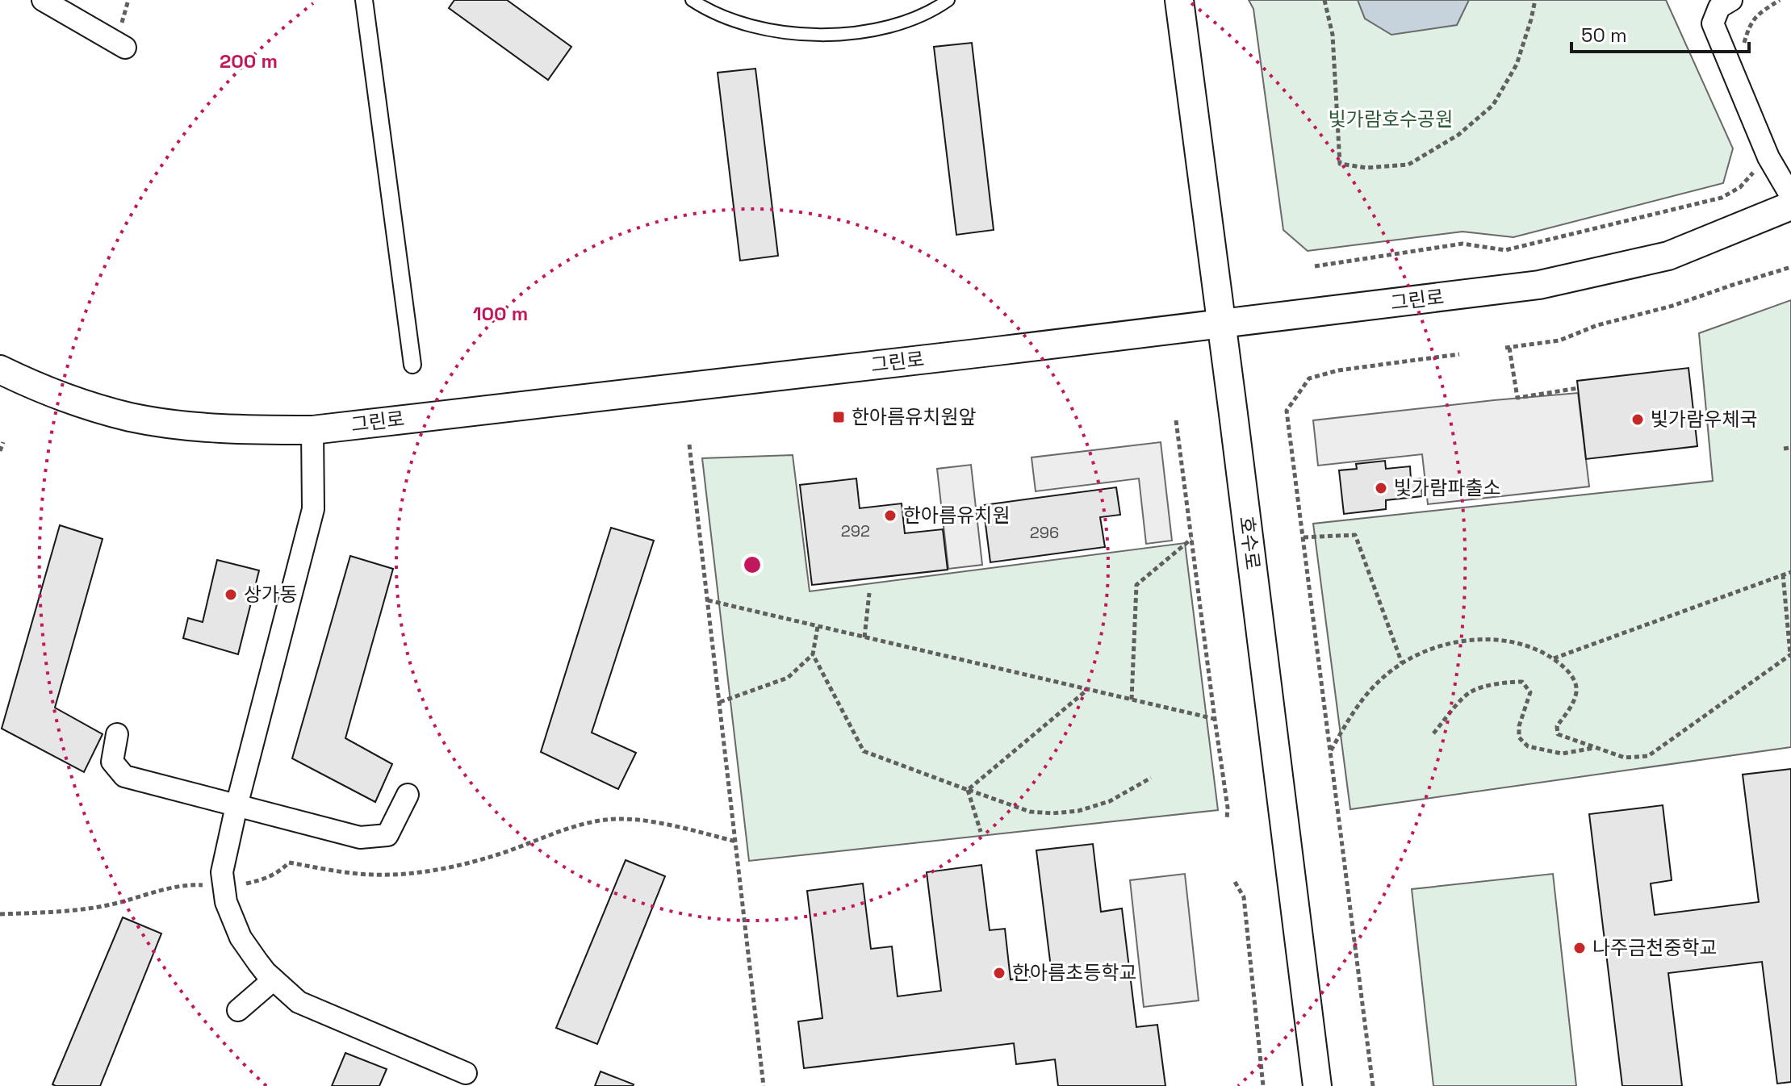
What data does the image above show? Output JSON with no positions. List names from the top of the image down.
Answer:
{
  "streets": {
    "street": ["그린로", "호수로"]
  },
  "crossings": [
    ["그린로", "호수로"]
  ],
  "parks": ["빛가람호수공원"],
  "places": {
    "transit": ["한아름유치원앞"],
    "other": [
      "빛가람우체국",
      "빛가람파출소",
      "한아름유치원",
      "상가동",
      "나주금천중학교",
      "한아름초등학교"
    ]
  },
  "house_numbers": ["292", "296"],
  "scale_bar": "50 m",
  "rings": ["200 m", "100 m"]
}
